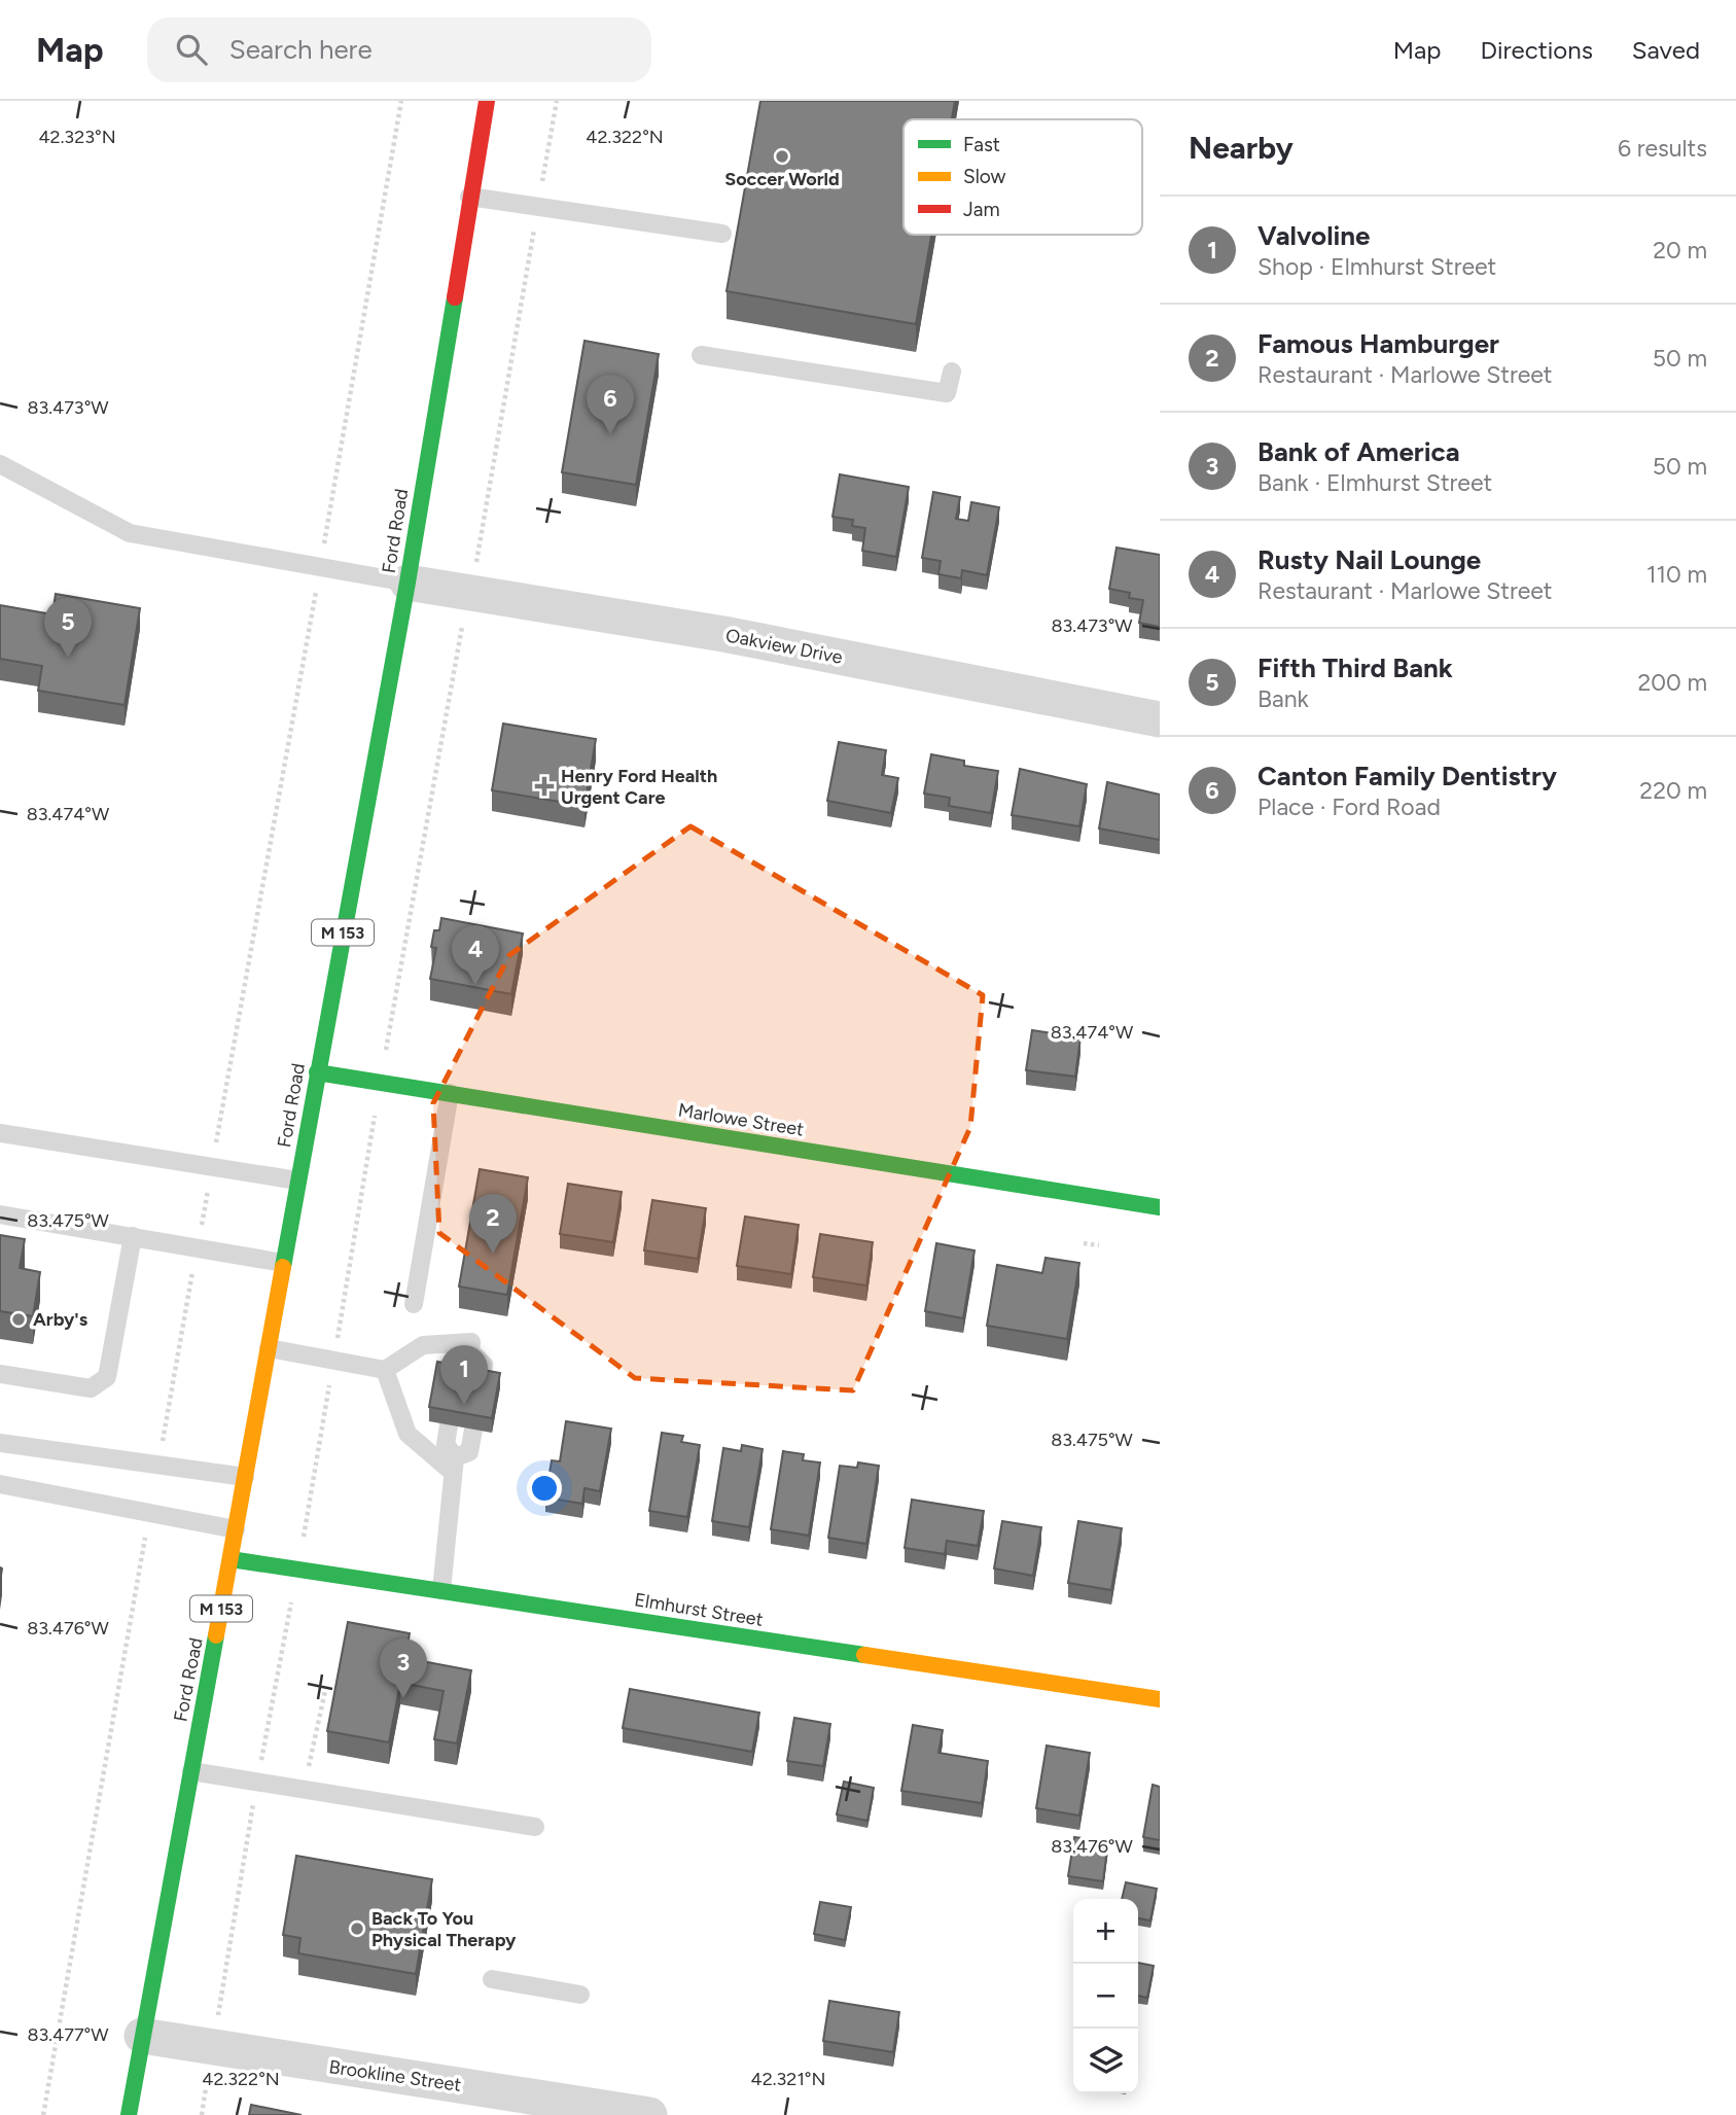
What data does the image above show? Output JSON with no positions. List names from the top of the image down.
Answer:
{
  "streets": {
    "main road": [
      "Ford Road",
      "M 153",
      "Marlowe Street",
      "Elmhurst Street"
    ],
    "street": ["Oakview Drive", "Brookline Street"]
  },
  "crossings": [
    ["Ford Road", "Oakview Drive"],
    ["Ford Road", "Marlowe Street"],
    ["Ford Road", "Elmhurst Street"],
    ["Ford Road", "Brookline Street"]
  ],
  "places": {
    "other": ["Soccer World", "Arby's", "Back To You Physical Therapy"],
    "health": ["Henry Ford Health Urgent Care"]
  },
  "legend": ["Fast", "Slow", "Jam"],
  "page": {
    "header": "Map",
    "search": "Search here",
    "nav": ["Map", "Directions", "Saved"],
    "heading": ["Nearby", "6 results"],
    "list": [
      {
        "mark": "1",
        "name": "Valvoline",
        "note": "Shop · Elmhurst Street",
        "value": "20 m"
      },
      {
        "mark": "2",
        "name": "Famous Hamburger",
        "note": "Restaurant · Marlowe Street",
        "value": "50 m"
      },
      {
        "mark": "3",
        "name": "Bank of America",
        "note": "Bank · Elmhurst Street",
        "value": "50 m"
      },
      {
        "mark": "4",
        "name": "Rusty Nail Lounge",
        "note": "Restaurant · Marlowe Street",
        "value": "110 m"
      },
      {
        "mark": "5",
        "name": "Fifth Third Bank",
        "note": "Bank",
        "value": "200 m"
      },
      {
        "mark": "6",
        "name": "Canton Family Dentistry",
        "note": "Place · Ford Road",
        "value": "220 m"
      }
    ],
    "pins": [
      "6",
      "5",
      "4",
      "2",
      "1",
      "3"
    ],
    "map_buttons": ["+", "−"]
  },
  "coordinates": [
    "42.323°N",
    "42.322°N",
    "83.473°W",
    "83.474°W",
    "83.475°W",
    "83.476°W",
    "83.477°W",
    "42.321°N"
  ]
}
